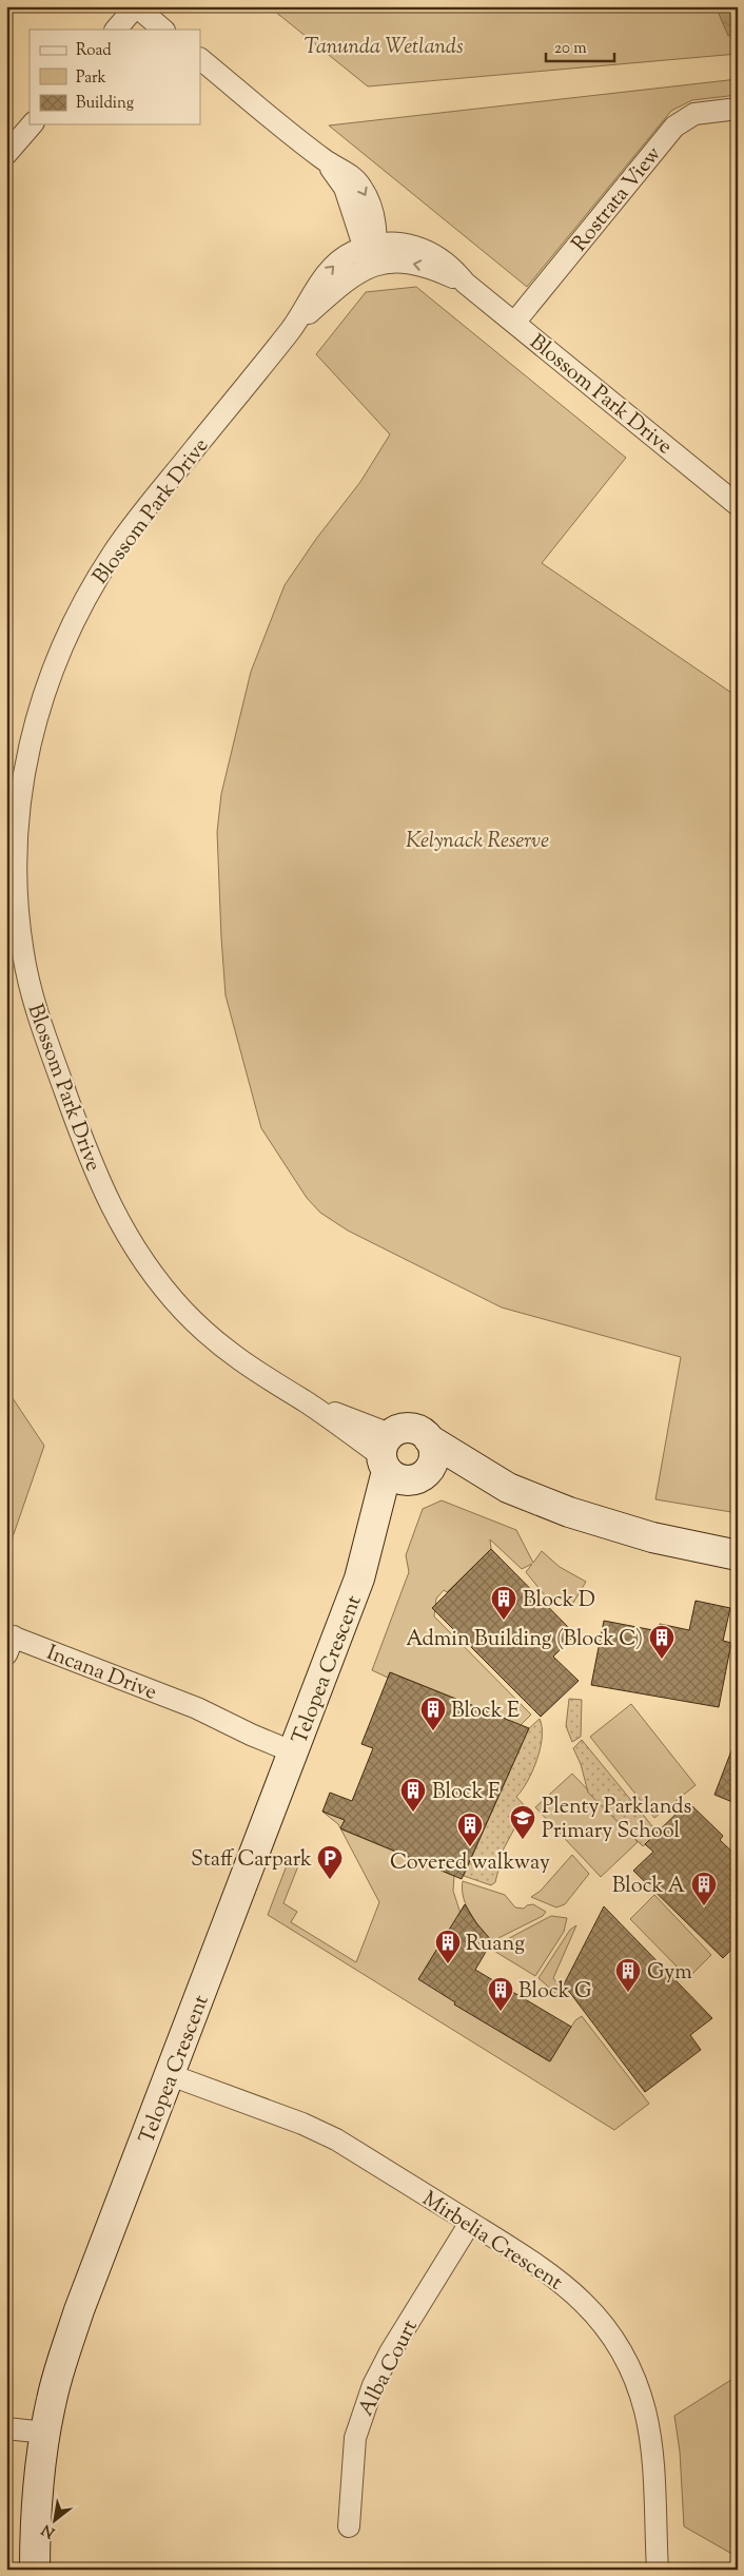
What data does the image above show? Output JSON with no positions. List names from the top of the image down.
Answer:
{
  "streets": {
    "street": [
      "Rostrata View",
      "Blossom Park Drive",
      "Telopea Crescent",
      "Incana Drive",
      "Mirbelia Crescent",
      "Alba Court"
    ]
  },
  "crossings": [
    ["Rostrata View", "Blossom Park Drive"],
    ["Blossom Park Drive", "Telopea Crescent"],
    ["Telopea Crescent", "Incana Drive"],
    ["Telopea Crescent", "Mirbelia Crescent"],
    ["Mirbelia Crescent", "Alba Court"]
  ],
  "parks": ["Tanunda Wetlands", "Kelynack Reserve"],
  "places": {
    "building": [
      "Block D",
      "Admin Building (Block C)",
      "Block E",
      "Block F",
      "Covered walkway",
      "Block A",
      "Ruang",
      "Gym",
      "Block G"
    ],
    "school or university": ["Plenty Parklands Primary School"],
    "parking": ["Staff Carpark"]
  },
  "legend": ["Road", "Park", "Building"],
  "scale_bar": "20 m",
  "north": "bottom left"
}
